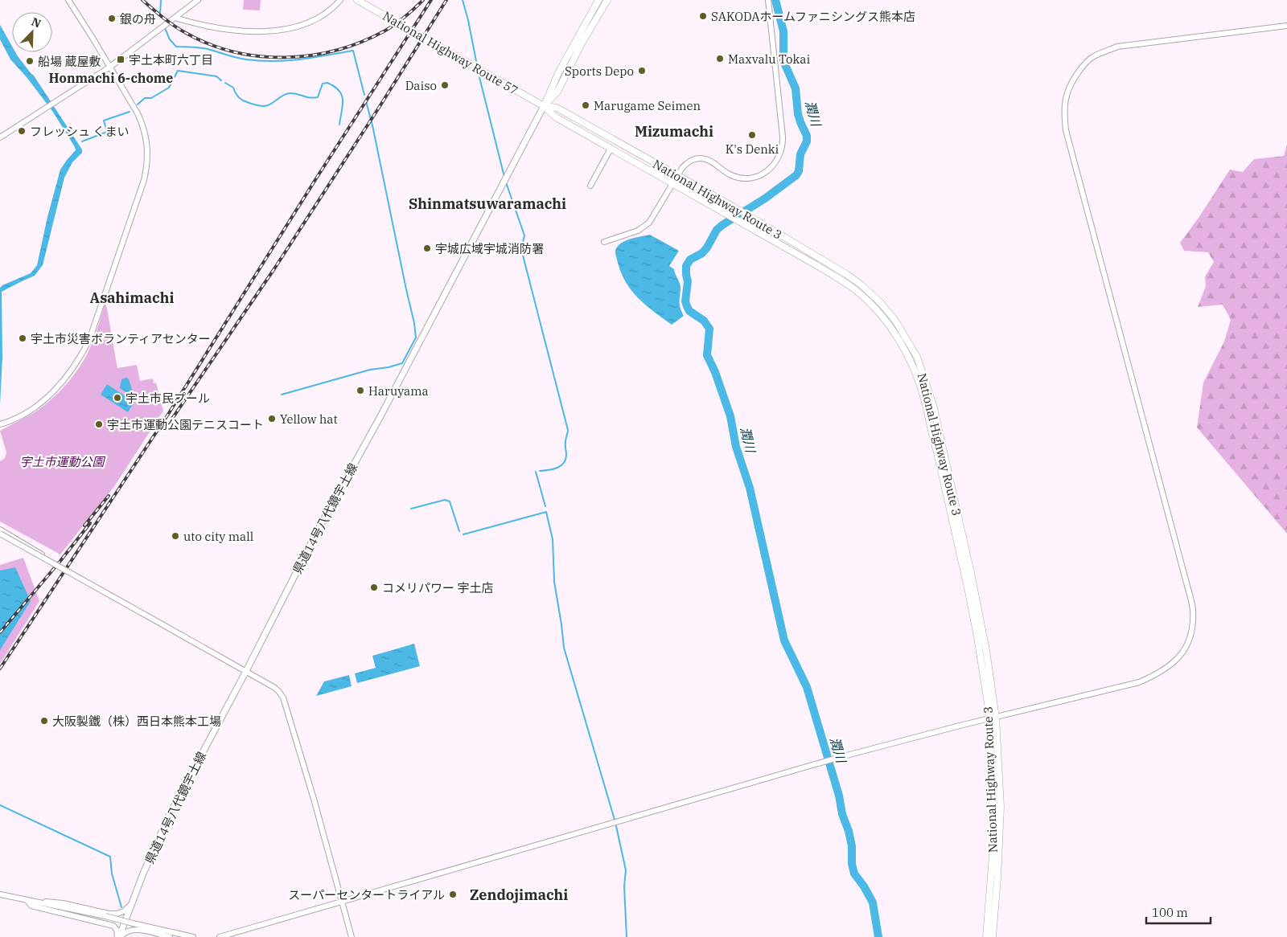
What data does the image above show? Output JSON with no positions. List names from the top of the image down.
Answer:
{
  "streets": {
    "highway": ["National Highway Route 57", "National Highway Route 3"],
    "main road": ["県道14号八代鏡宇土線"]
  },
  "crossings": [
    ["National Highway Route 57", "National Highway Route 3"],
    ["National Highway Route 57", "県道14号八代鏡宇土線"],
    ["National Highway Route 3", "県道14号八代鏡宇土線"]
  ],
  "districts": [
    "Honmachi 6-chome",
    "Mizumachi",
    "Shinmatsuwaramachi",
    "Asahimachi",
    "Zendojimachi"
  ],
  "water": ["潤川"],
  "parks": ["宇土市運動公園"],
  "places": {
    "other": [
      "SAKODAホームファニシングス熊本店",
      "銀の舟",
      "Maxvalu Tokai",
      "船場 蔵屋敷",
      "Sports Depo",
      "Daiso",
      "Marugame Seimen",
      "フレッシュ くまい",
      "K's Denki",
      "宇城広域宇城消防署",
      "宇土市災害ボランティアセンター",
      "Haruyama",
      "宇土市民プール",
      "Yellow hat",
      "宇土市運動公園テニスコート",
      "uto city mall",
      "コメリパワー 宇土店",
      "大阪製鐵（株）西日本熊本工場",
      "スーパーセンタートライアル"
    ],
    "transit": ["宇土本町六丁目"]
  },
  "scale_bar": "100 m",
  "north": "top right"
}
